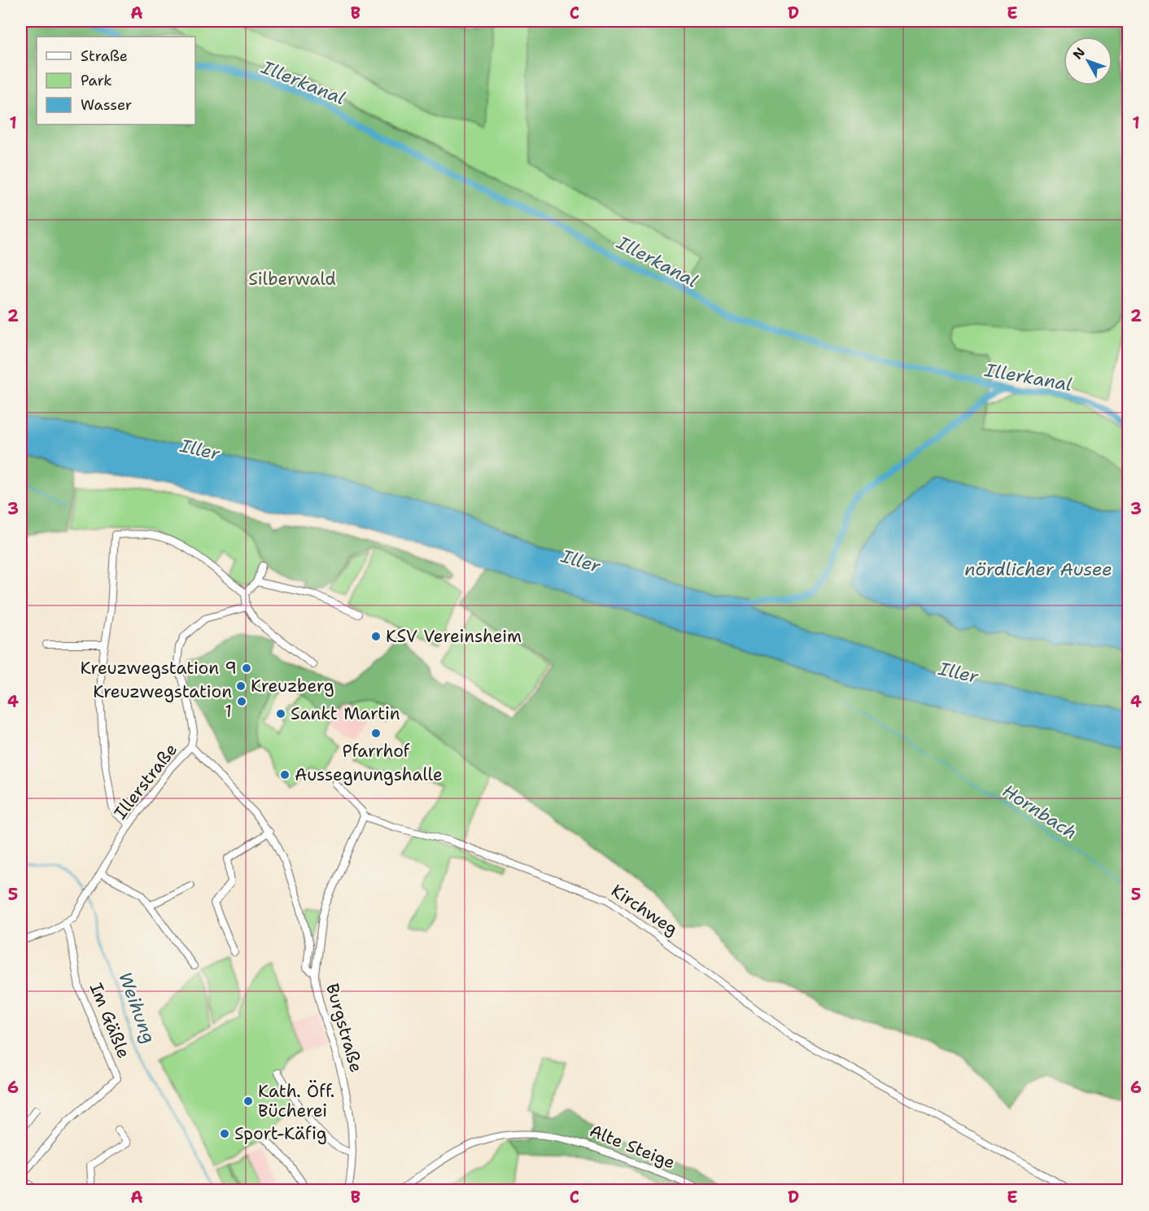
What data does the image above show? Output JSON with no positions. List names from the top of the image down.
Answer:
{
  "streets": {
    "street": [
      "Illerstraße",
      "Kirchweg",
      "Im Gäßle",
      "Burgstraße",
      "Alte Steige"
    ]
  },
  "crossings": [
    ["Illerstraße", "Im Gäßle"],
    ["Illerstraße", "Burgstraße"]
  ],
  "water": [
    "Illerkanal",
    "Iller",
    "nördlicher Ausee",
    "Hornbach",
    "Weihung"
  ],
  "parks": ["Silberwald"],
  "places": [
    "KSV Vereinsheim",
    "Kreuzwegstation 9",
    "Kreuzberg",
    "Kreuzwegstation 1",
    "Sankt Martin",
    "Pfarrhof",
    "Aussegnungshalle",
    "Kath. Öff. Bücherei",
    "Sport-Käfig"
  ],
  "legend": ["Straße", "Park", "Wasser"],
  "north": "top left",
  "grid": {
    "columns": [
      "A",
      "B",
      "C",
      "D",
      "E"
    ],
    "rows": [
      "1",
      "2",
      "3",
      "4",
      "5",
      "6"
    ]
  }
}
